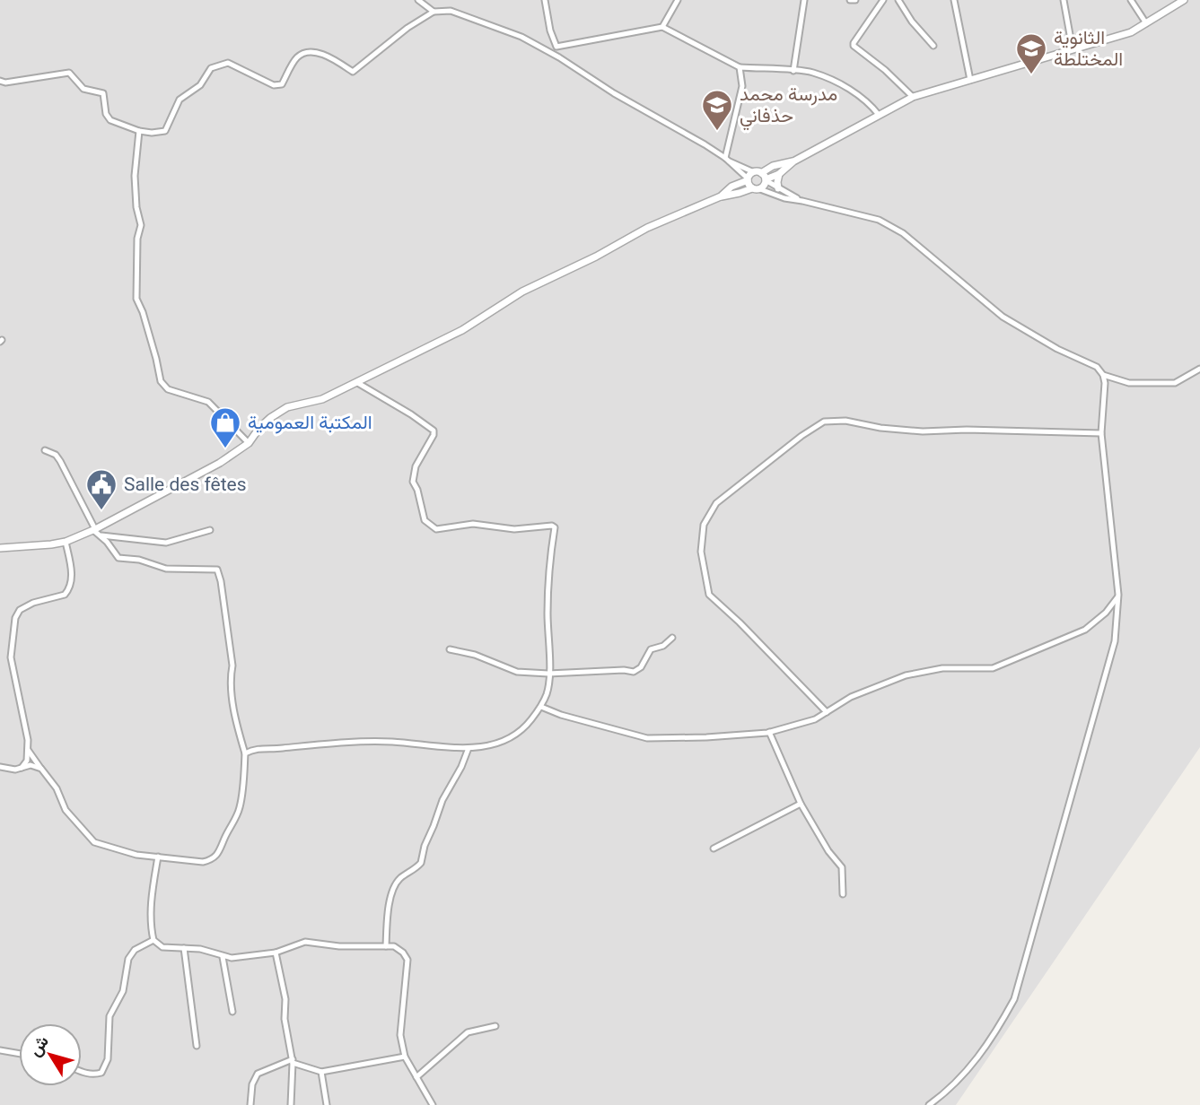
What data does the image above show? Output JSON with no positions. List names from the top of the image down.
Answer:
{
  "places": {
    "school or university": ["الثانوية المختلطة", "مدرسة محمد حذفاني"],
    "shop": ["المكتبة العمومية"],
    "public building": ["Salle des fêtes"]
  },
  "north": "top left"
}
